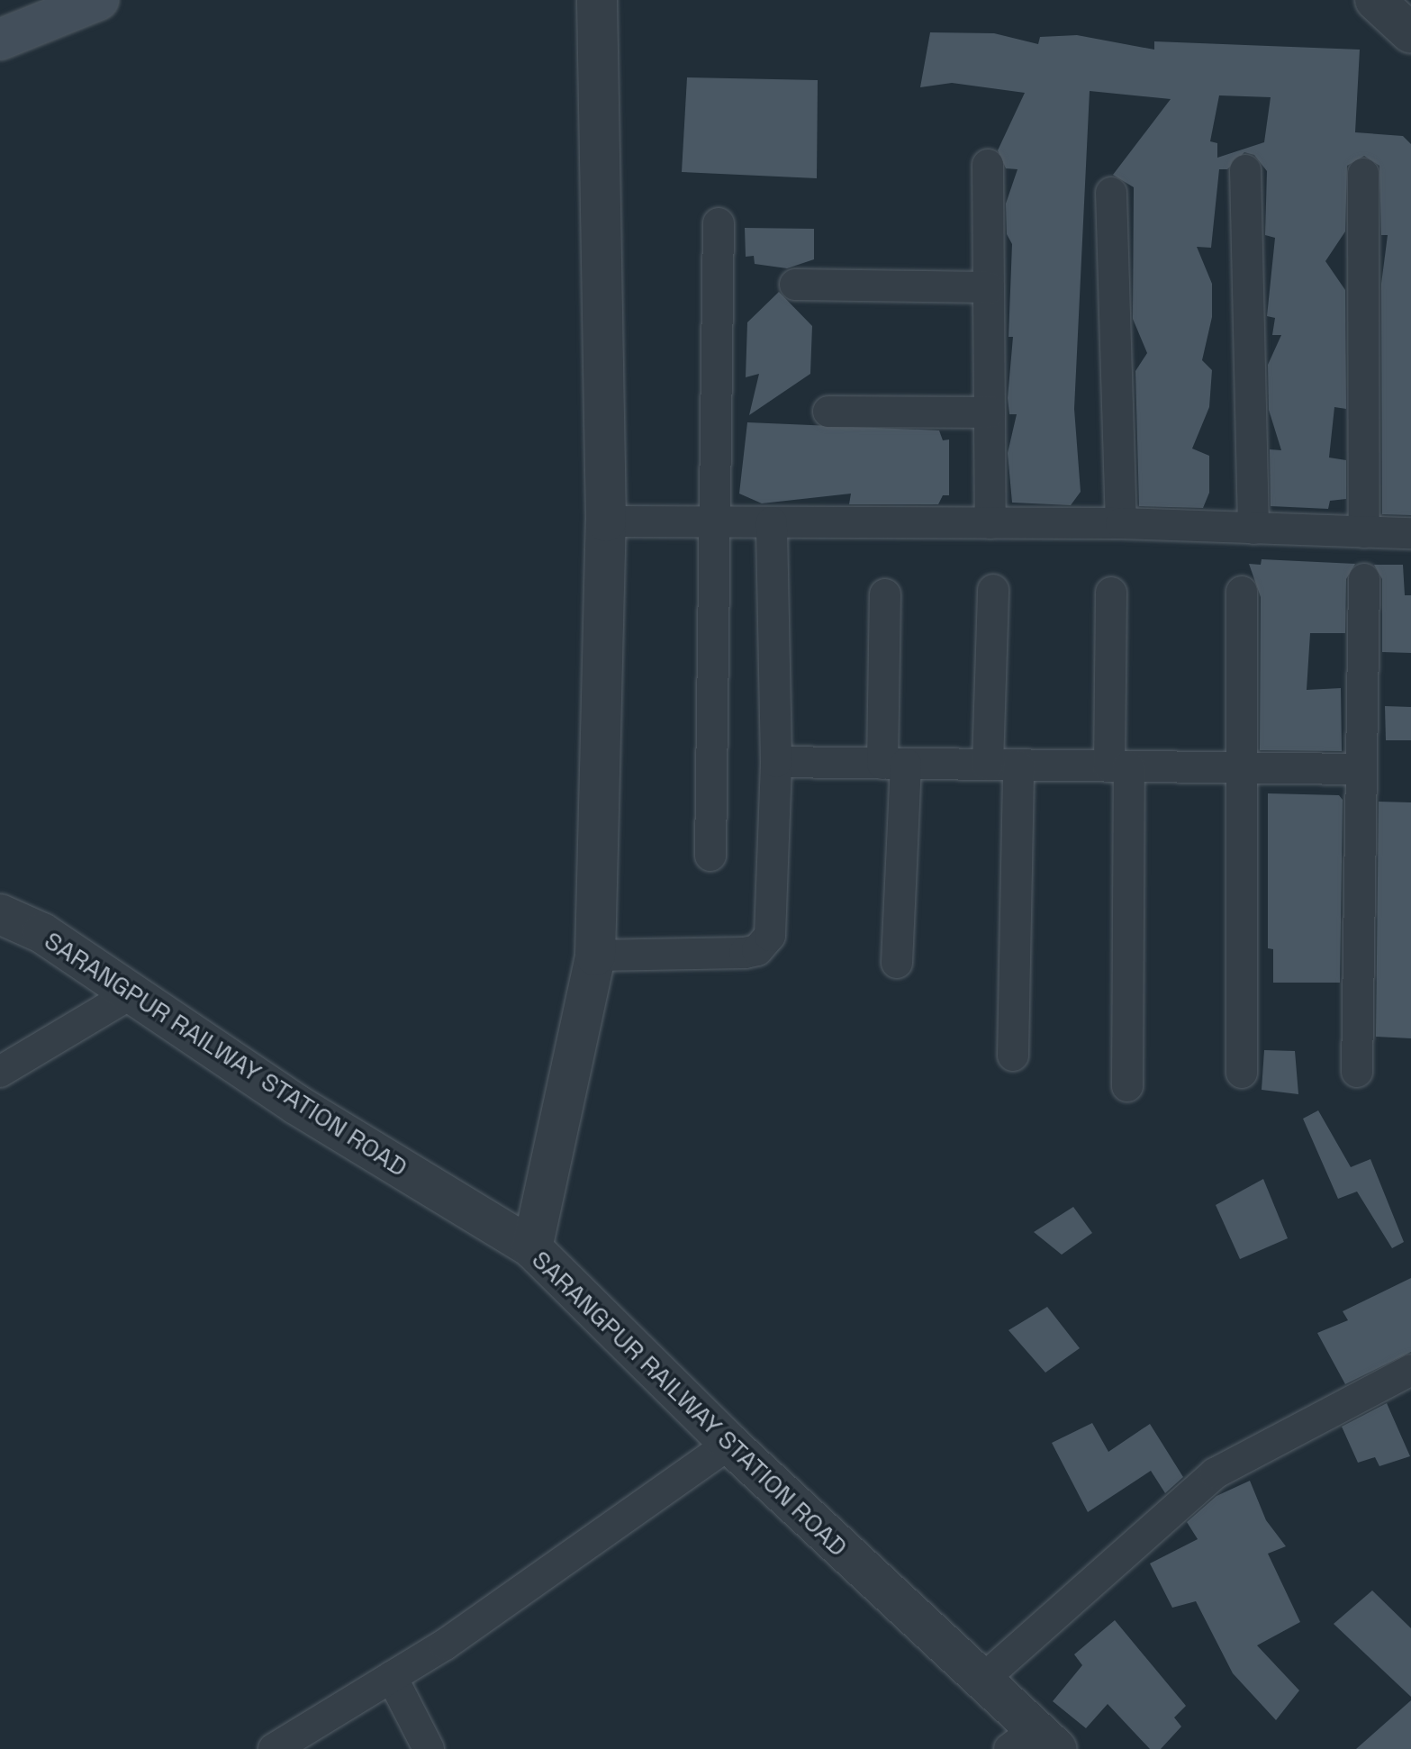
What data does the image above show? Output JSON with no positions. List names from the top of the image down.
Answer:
{
  "streets": {
    "street": ["SARANGPUR RAILWAY STATION ROAD"]
  }
}
